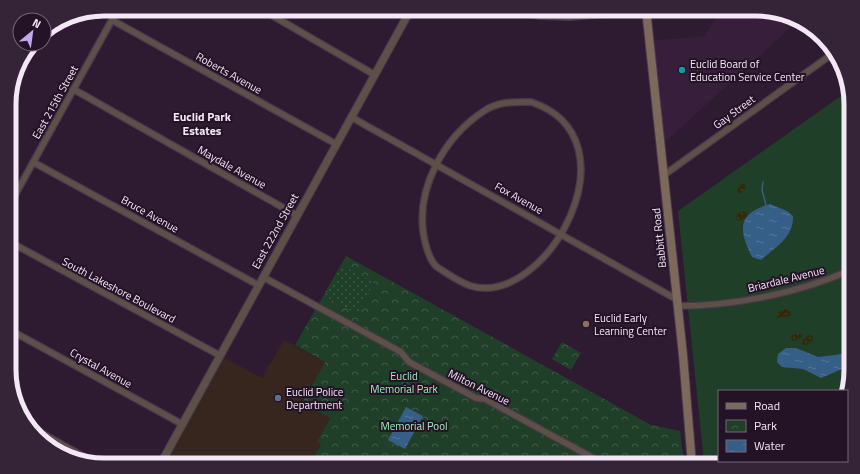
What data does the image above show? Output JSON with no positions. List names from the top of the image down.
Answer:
{
  "streets": {
    "main road": ["Babbitt Road"],
    "street": [
      "Roberts Avenue",
      "East 215th Street",
      "Gay Street",
      "Maydale Avenue",
      "Fox Avenue",
      "Bruce Avenue",
      "East 222nd Street",
      "Briardale Avenue",
      "South Lakeshore Boulevard",
      "Crystal Avenue",
      "Milton Avenue"
    ]
  },
  "crossings": [
    ["Roberts Avenue", "East 215th Street"],
    ["Roberts Avenue", "East 222nd Street"],
    ["East 215th Street", "Maydale Avenue"],
    ["East 215th Street", "Bruce Avenue"],
    ["Gay Street", "Babbitt Road"],
    ["Maydale Avenue", "East 222nd Street"],
    ["Fox Avenue", "East 222nd Street"],
    ["Fox Avenue", "Babbitt Road"],
    ["Fox Avenue", "Briardale Avenue"],
    ["Bruce Avenue", "East 222nd Street"],
    ["East 222nd Street", "South Lakeshore Boulevard"],
    ["East 222nd Street", "Crystal Avenue"],
    ["East 222nd Street", "Milton Avenue"],
    ["Babbitt Road", "Briardale Avenue"]
  ],
  "districts": ["Euclid Park Estates"],
  "parks": ["Euclid Memorial Park", "Memorial Pool"],
  "places": ["Euclid Board of Education Service Center", "Euclid Early Learning Center", "Euclid Police Department"],
  "legend": ["Road", "Park", "Water"],
  "north": "top right"
}
